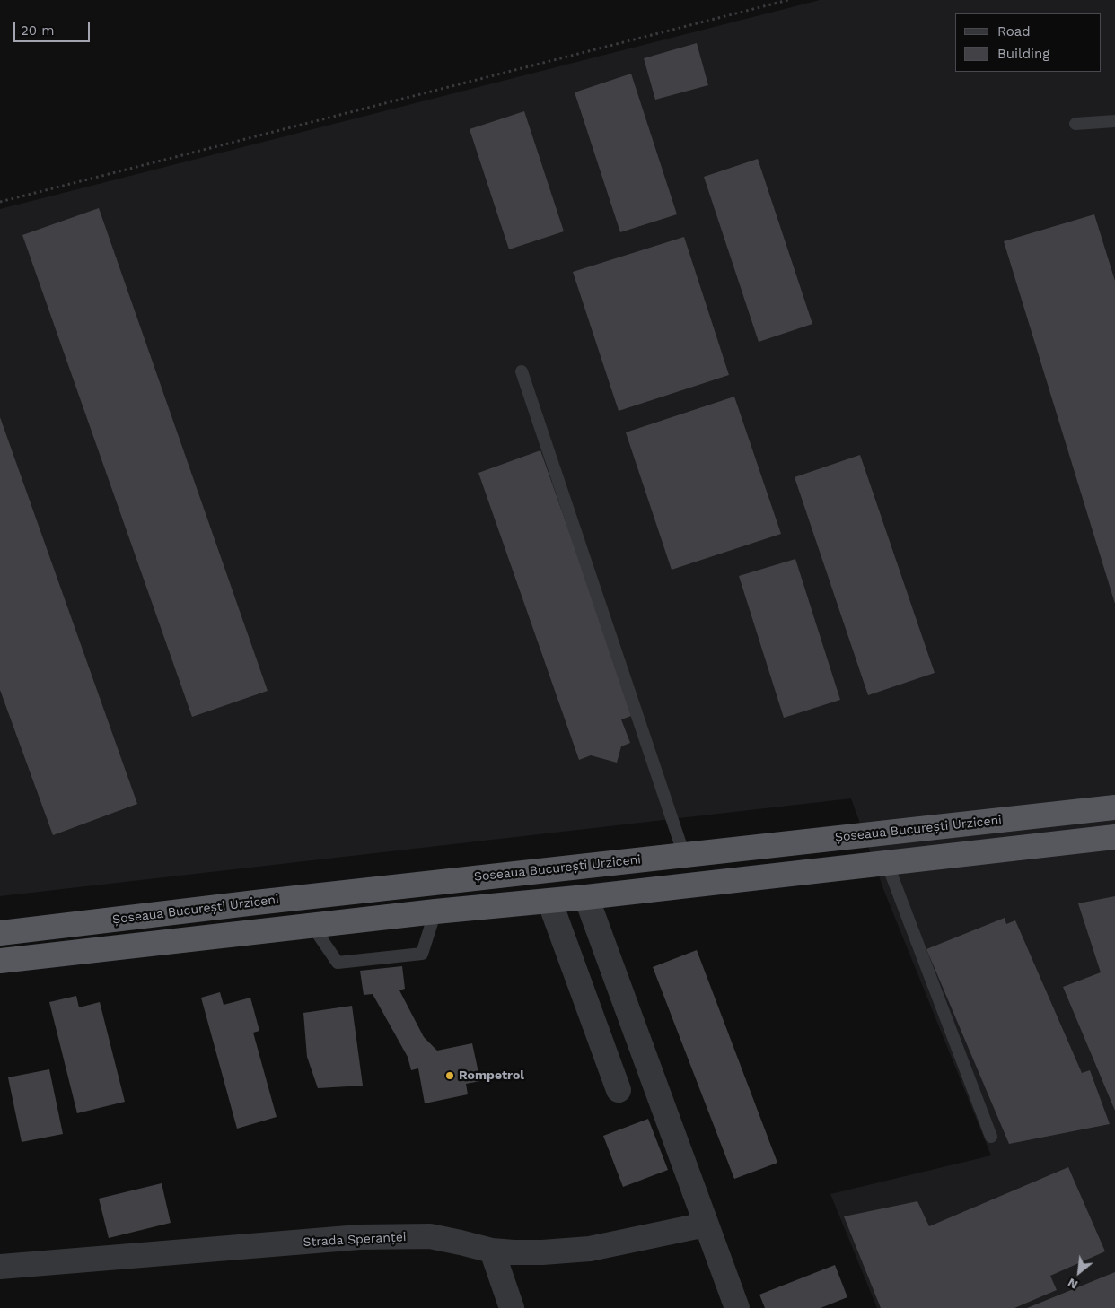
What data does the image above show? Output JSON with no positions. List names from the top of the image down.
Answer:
{
  "streets": {
    "highway": ["Șoseaua București Urziceni"],
    "street": ["Strada Speranței"]
  },
  "places": ["Rompetrol"],
  "legend": ["Road", "Building"],
  "scale_bar": "20 m",
  "north": "bottom left"
}
